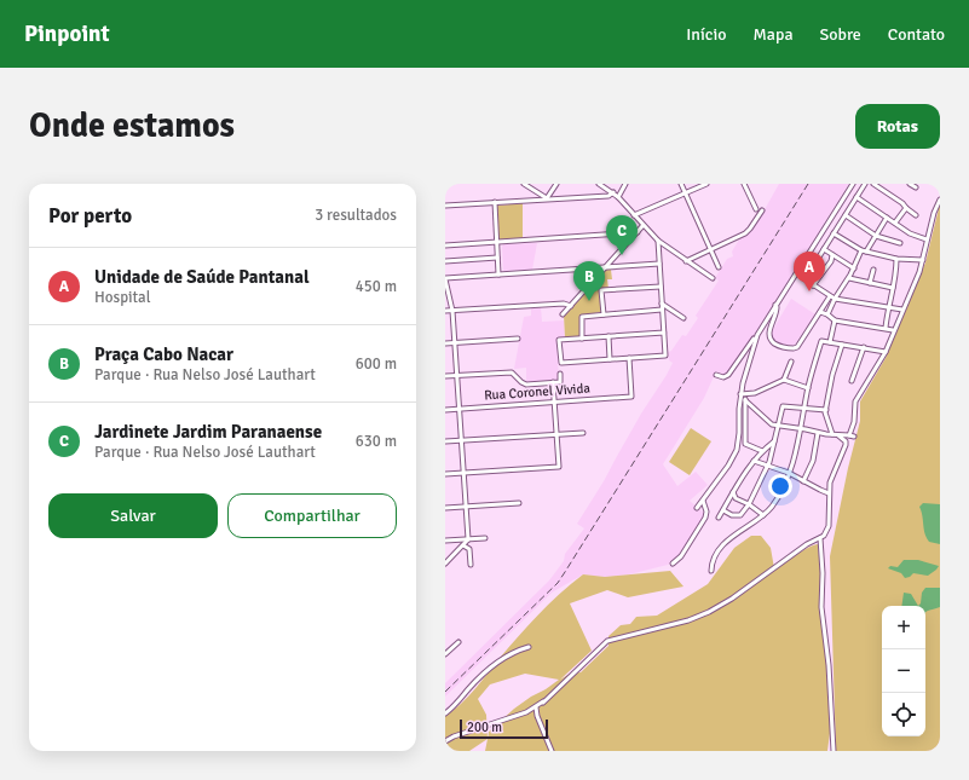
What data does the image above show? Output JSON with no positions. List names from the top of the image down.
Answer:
{
  "streets": {
    "street": ["Rua Coronel Vivida"]
  },
  "scale_bar": "200 m",
  "page": {
    "header": "Pinpoint",
    "nav": [
      "Início",
      "Mapa",
      "Sobre",
      "Contato"
    ],
    "buttons": [
      "Rotas",
      ["Salvar", "Compartilhar"]
    ],
    "title": "Onde estamos",
    "heading": ["Por perto", "3 resultados"],
    "pins": ["C", "A", "B"],
    "list": [
      {
        "mark": "A",
        "name": "Unidade de Saúde Pantanal",
        "note": "Hospital",
        "value": "450 m"
      },
      {
        "mark": "B",
        "name": "Praça Cabo Nacar",
        "note": "Parque · Rua Nelso José Lauthart",
        "value": "600 m"
      },
      {
        "mark": "C",
        "name": "Jardinete Jardim Paranaense",
        "note": "Parque · Rua Nelso José Lauthart",
        "value": "630 m"
      }
    ],
    "map_buttons": ["+", "−"],
    "scale": "200 m"
  }
}
